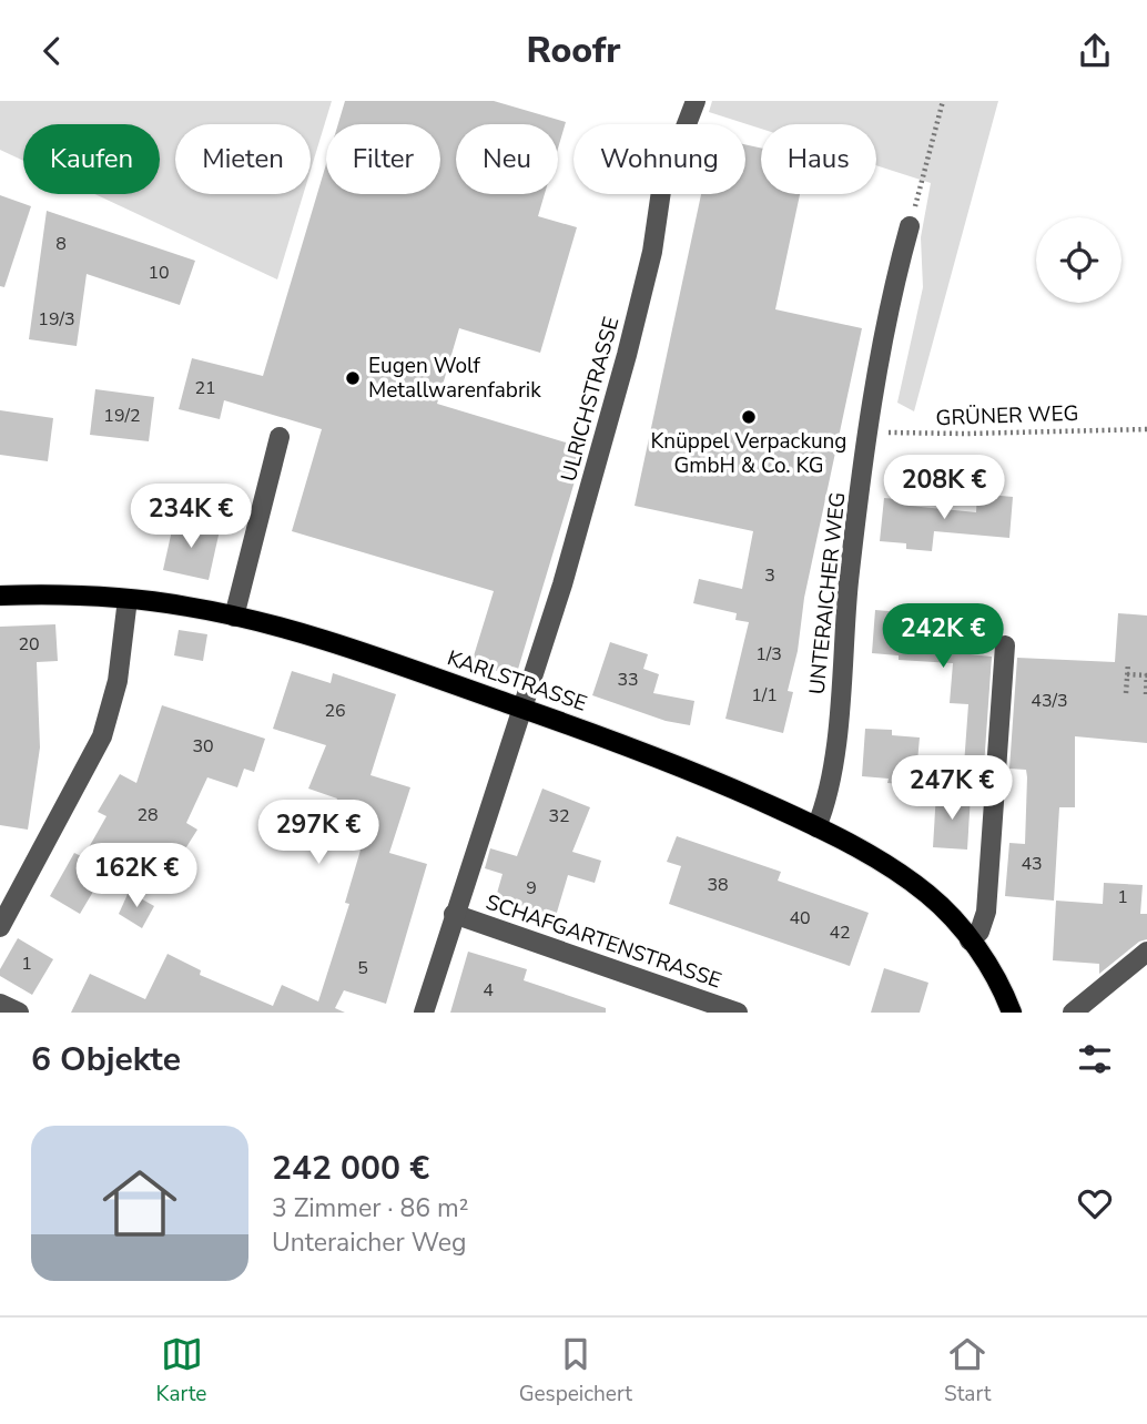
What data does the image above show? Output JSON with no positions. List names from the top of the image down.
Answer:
{
  "streets": {
    "main road": ["KARLSTRASSE"],
    "street": ["ULRICHSTRASSE", "UNTERAICHER WEG", "SCHAFGARTENSTRASSE"],
    "path": ["GRÜNER WEG"]
  },
  "crossings": [
    ["ULRICHSTRASSE", "KARLSTRASSE"],
    ["ULRICHSTRASSE", "SCHAFGARTENSTRASSE"],
    ["GRÜNER WEG", "UNTERAICHER WEG"],
    ["UNTERAICHER WEG", "KARLSTRASSE"],
    ["KARLSTRASSE", "SCHAFGARTENSTRASSE"]
  ],
  "places": ["Eugen Wolf Metallwarenfabrik", "Knüppel Verpackung GmbH & Co. KG"],
  "house_numbers": [
    "8",
    "10",
    "19/3",
    "21",
    "19/2",
    "3",
    "20",
    "1/3",
    "33",
    "1/1",
    "43/3",
    "26",
    "30",
    "28",
    "32",
    "43",
    "38",
    "9",
    "1",
    "40",
    "42",
    "1",
    "5",
    "4"
  ],
  "page": {
    "header": "Roofr",
    "chip": [
      "Kaufen",
      "Mieten",
      "Filter",
      "Neu",
      "Wohnung",
      "Haus"
    ],
    "price": [
      "208K €",
      "234K €",
      "242K €",
      "247K €",
      "297K €",
      "162K €"
    ],
    "heading": "6 Objekte",
    "list": [
      {
        "name": "242 000 €",
        "note": "3 Zimmer · 86 m² · Unteraicher Weg"
      }
    ],
    "tabs": ["Karte", "Gespeichert", "Start"]
  }
}
